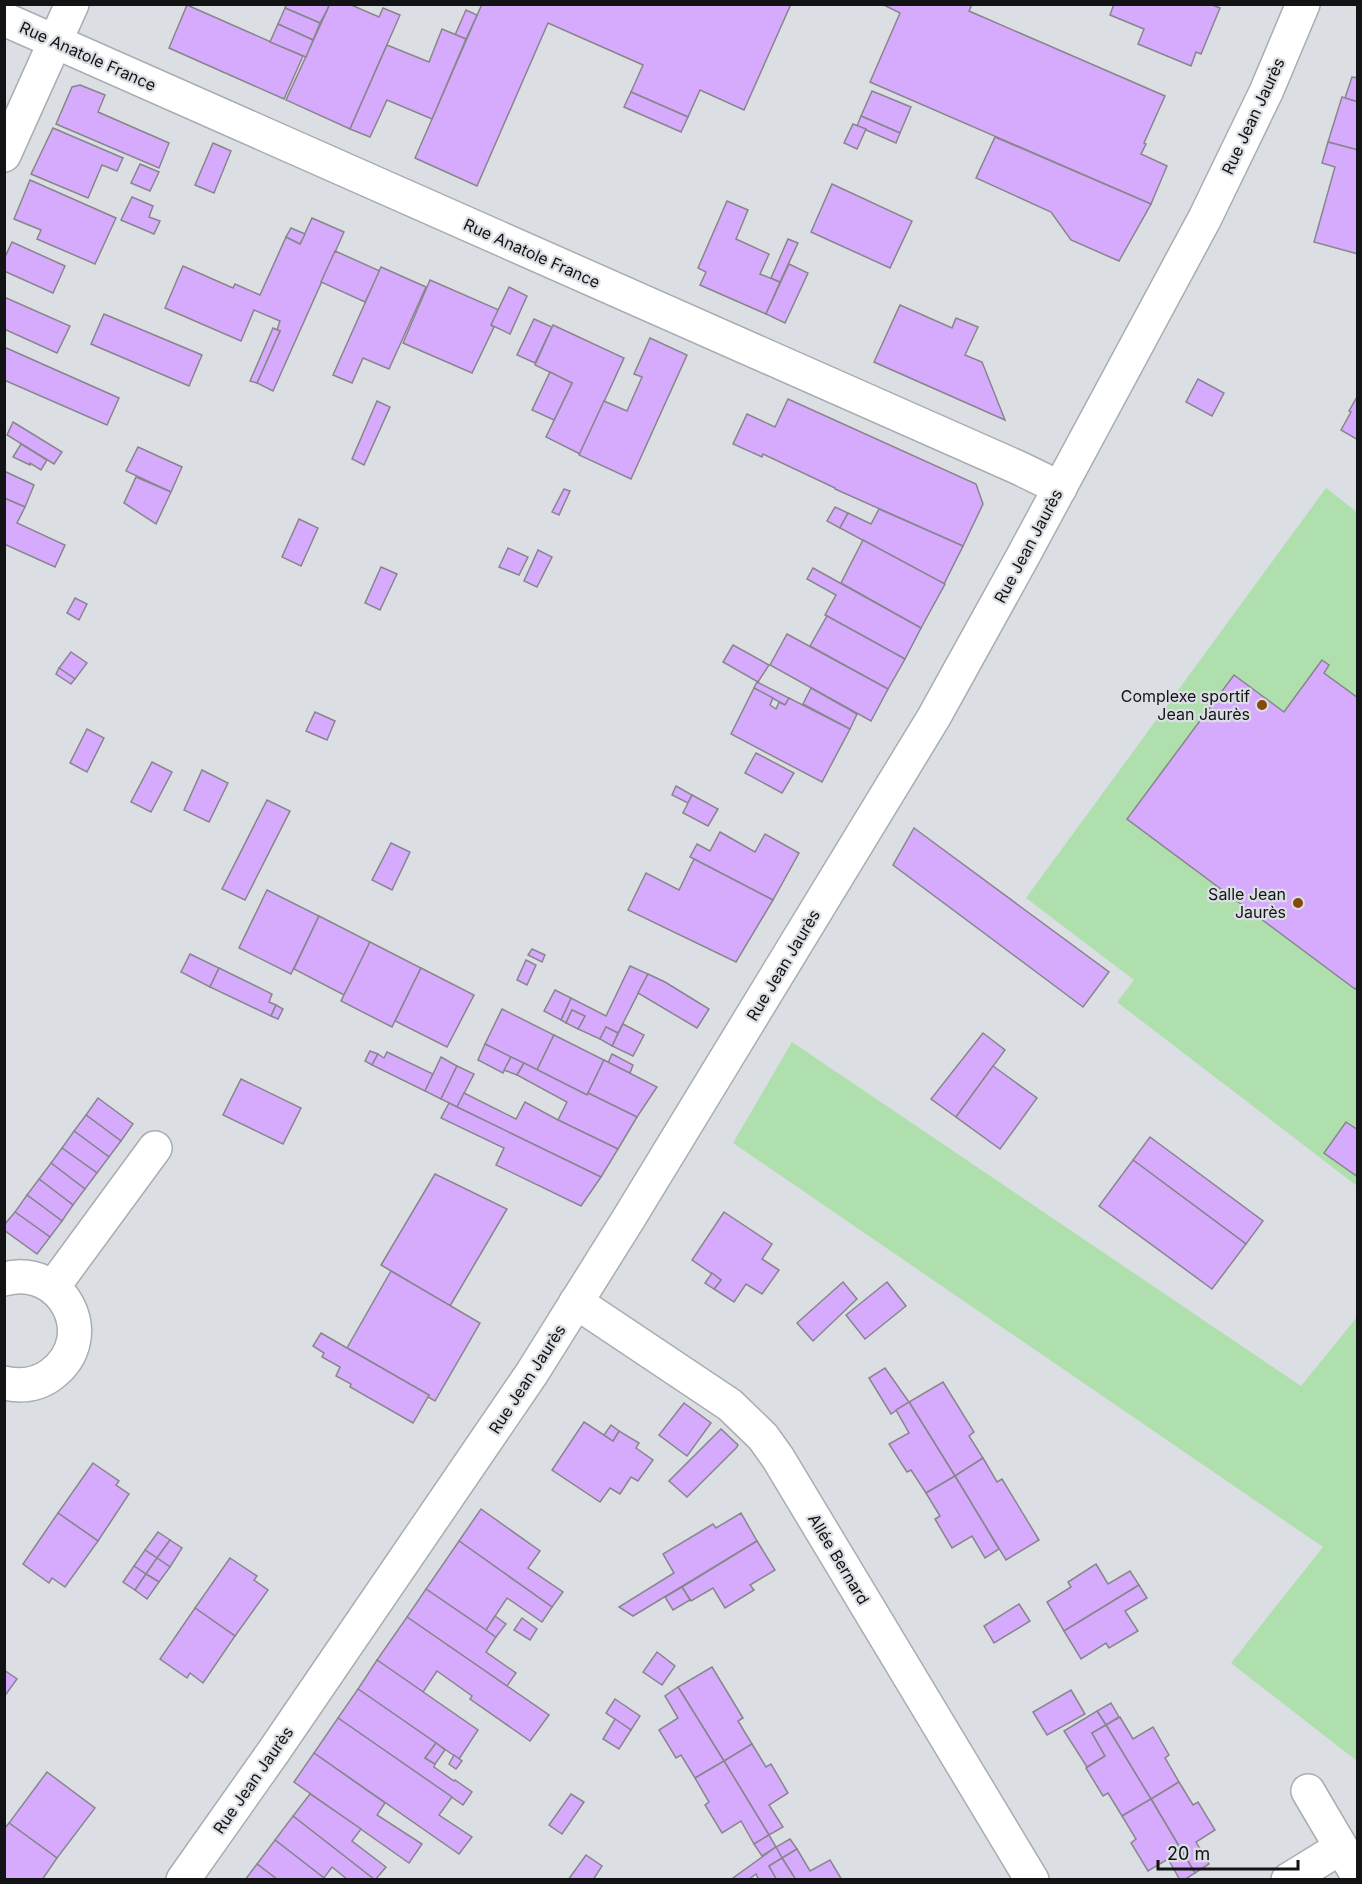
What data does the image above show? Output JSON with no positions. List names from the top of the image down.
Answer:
{
  "streets": {
    "street": ["Rue Anatole France", "Rue Jean Jaurès", "Allée Bernard"]
  },
  "crossings": [
    ["Rue Anatole France", "Rue Jean Jaurès"],
    ["Rue Jean Jaurès", "Allée Bernard"]
  ],
  "places": ["Complexe sportif Jean Jaurès", "Salle Jean Jaurès"],
  "scale_bar": "20 m"
}
